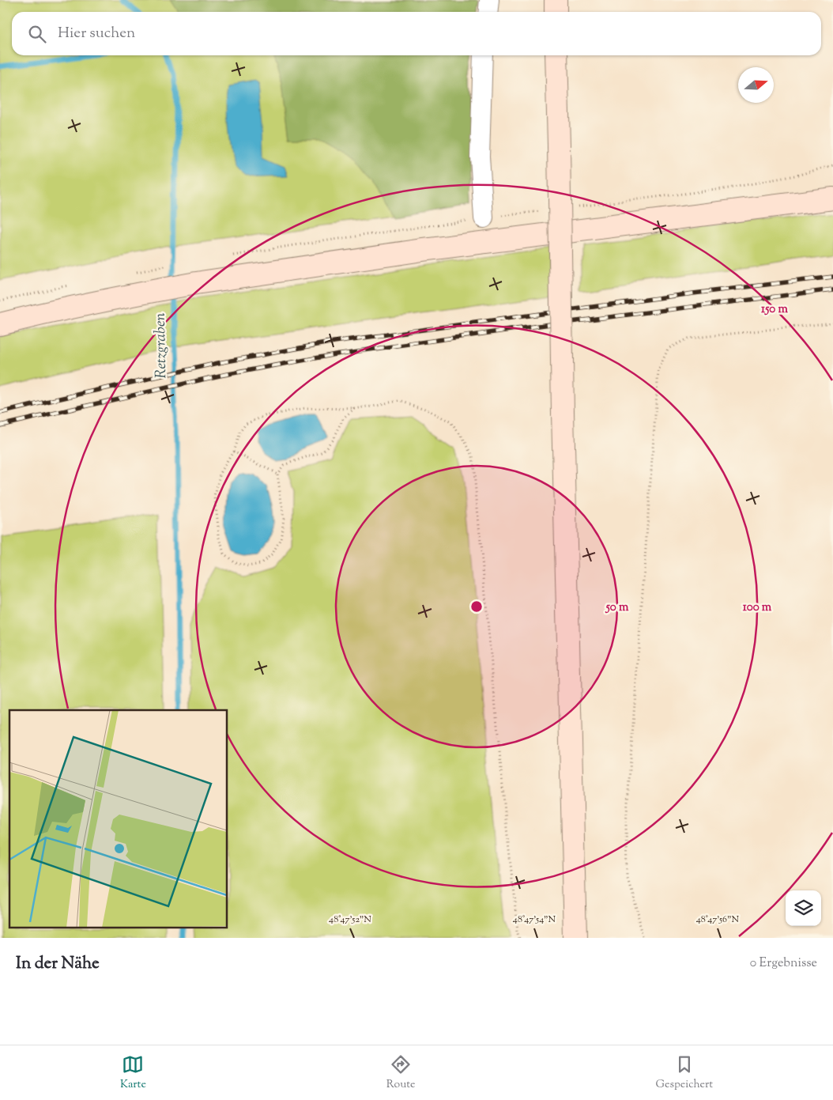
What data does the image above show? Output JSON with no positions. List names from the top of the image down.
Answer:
{
  "water": ["Retzgraben"],
  "north": "right",
  "page": {
    "search": "Hier suchen",
    "heading": ["In der Nähe", "0 Ergebnisse"],
    "nav": ["Karte", "Route", "Gespeichert"]
  },
  "coordinates": ["48°47'52\"N", "48°47'54\"N", "48°47'56\"N"],
  "rings": ["150 m", "50 m", "100 m"]
}
